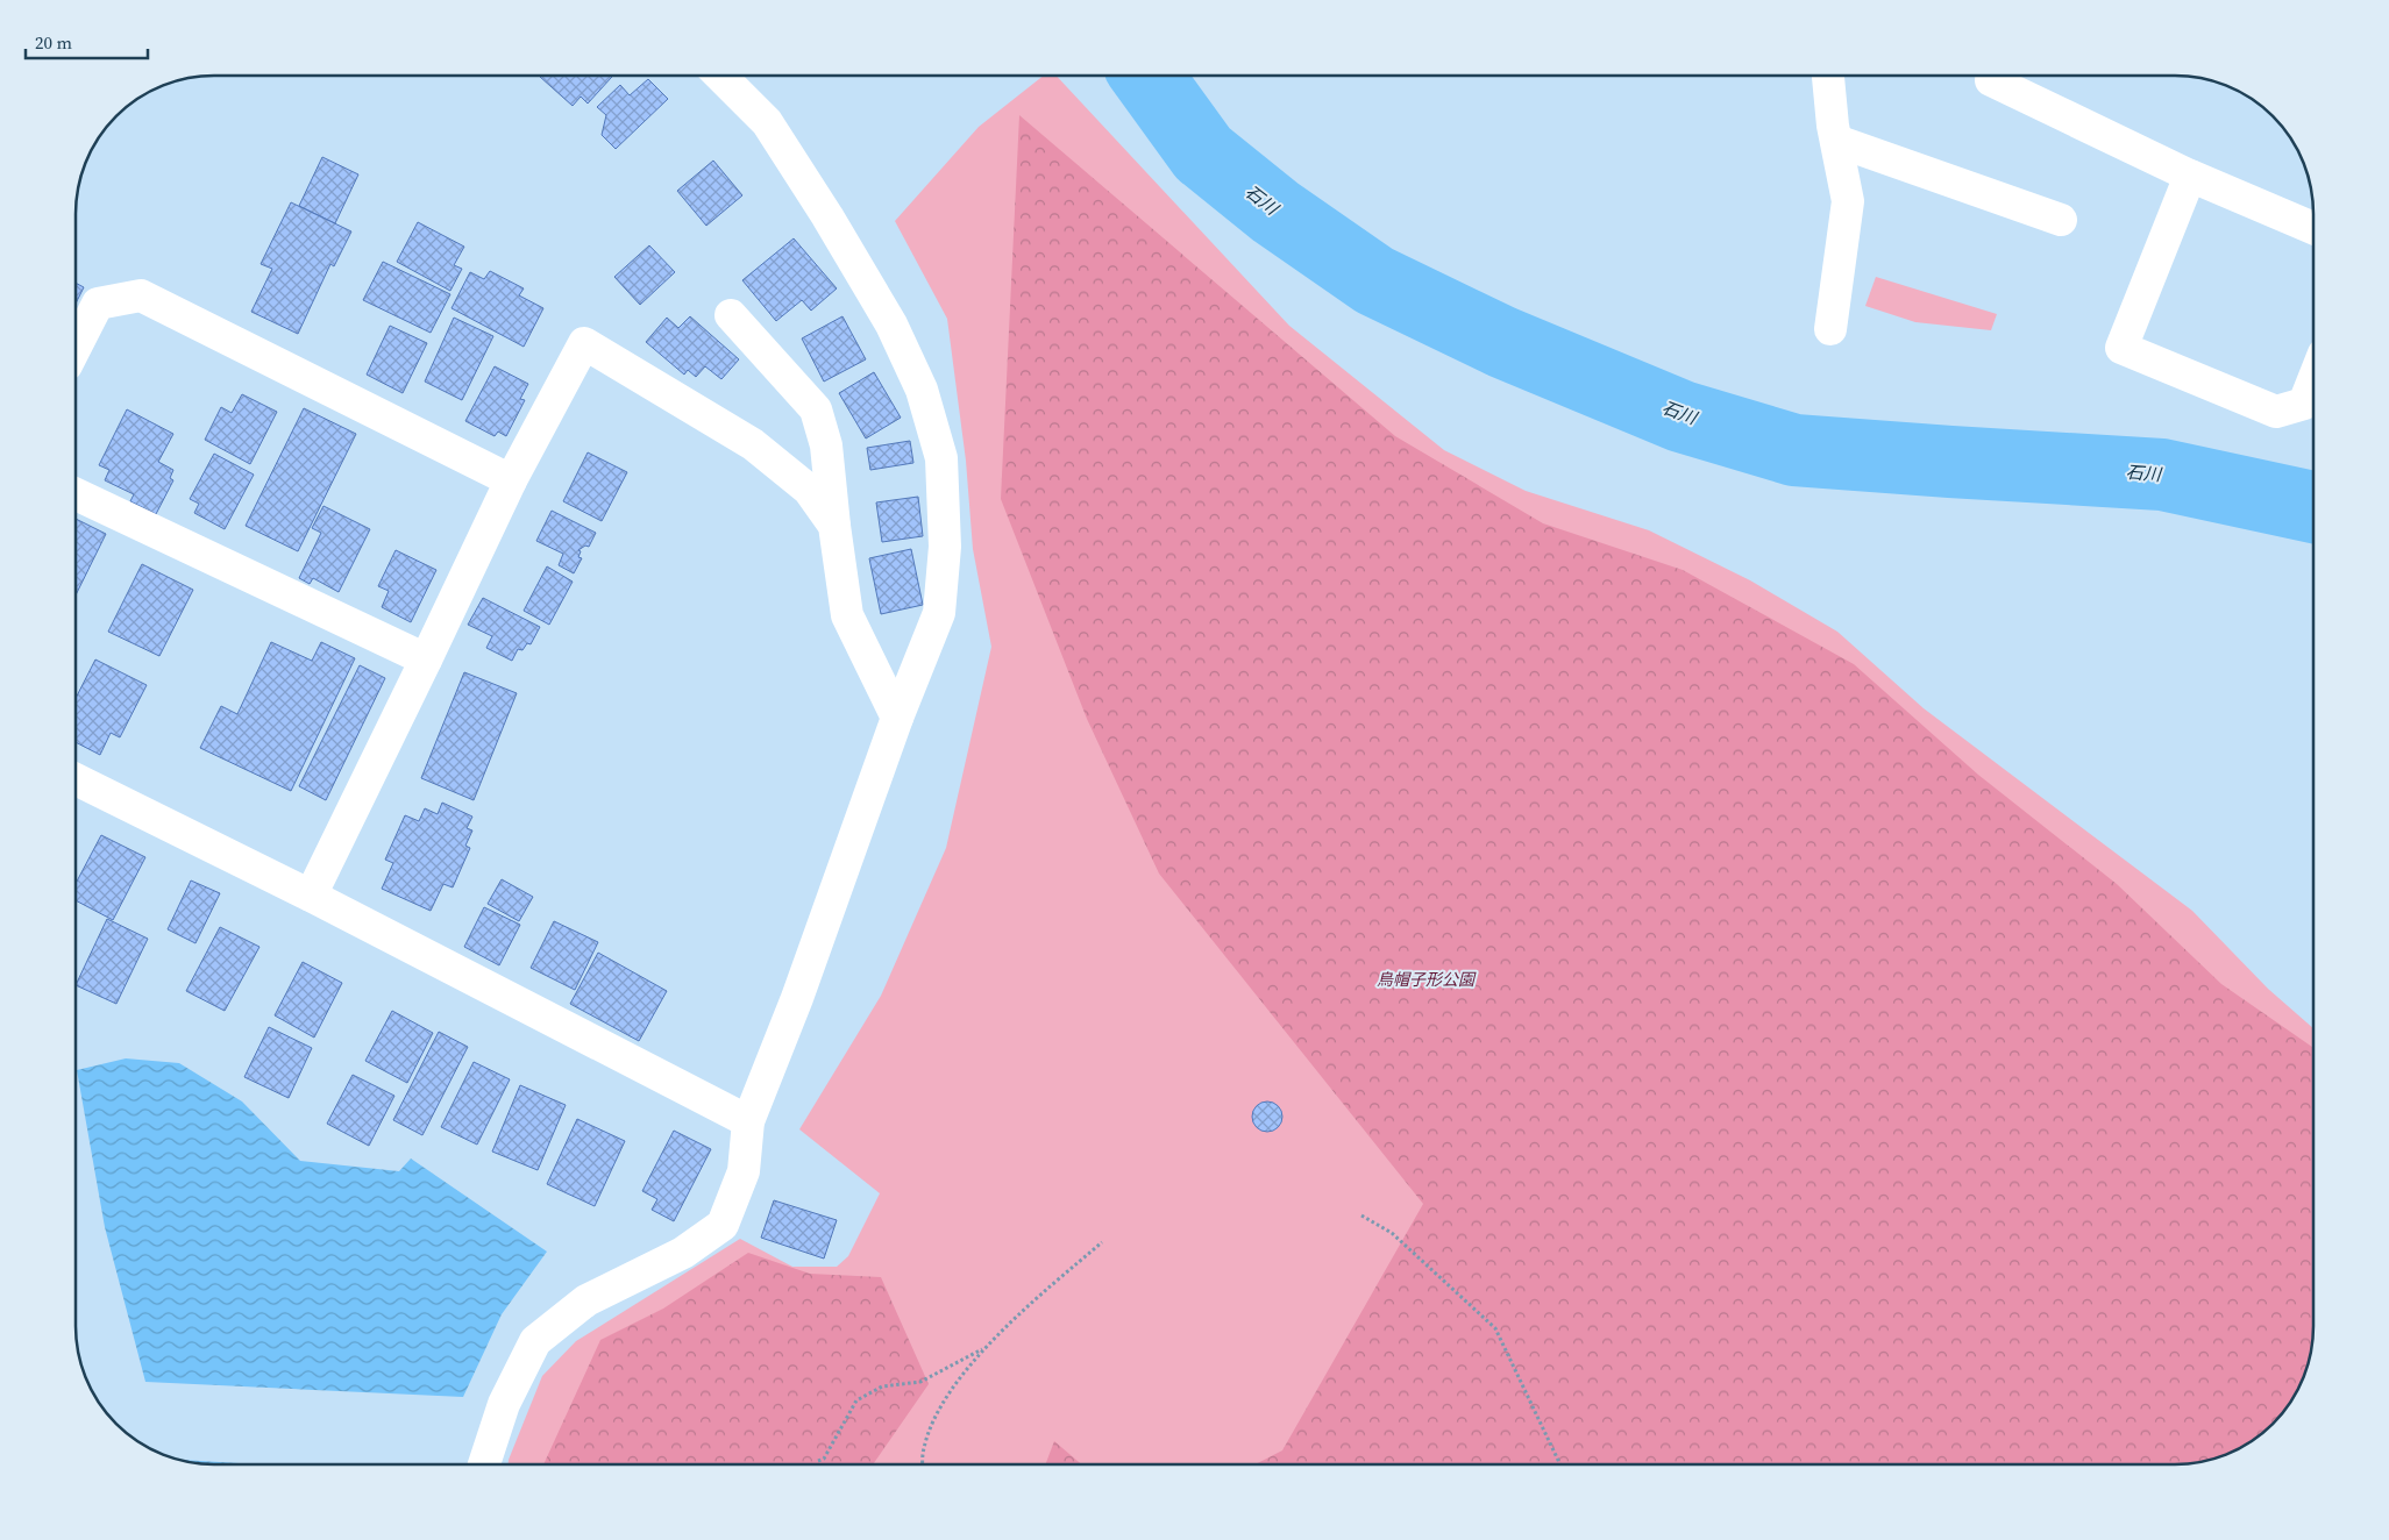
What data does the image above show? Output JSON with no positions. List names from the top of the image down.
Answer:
{
  "water": ["石川"],
  "parks": ["烏帽子形公園"],
  "scale_bar": "20 m"
}
